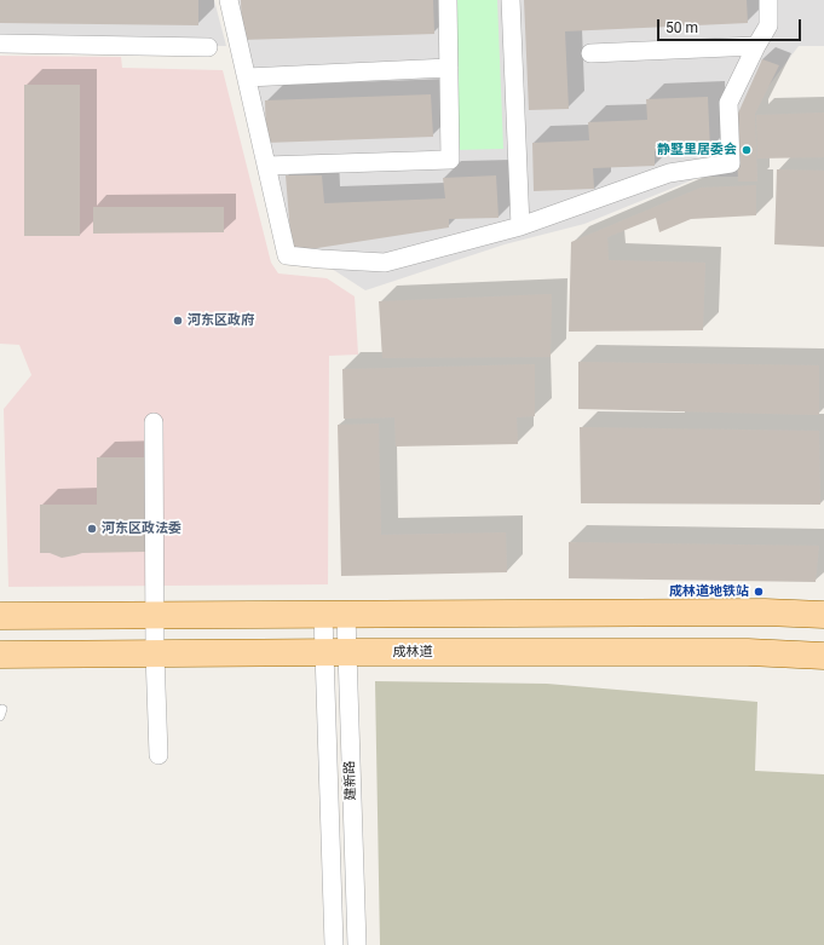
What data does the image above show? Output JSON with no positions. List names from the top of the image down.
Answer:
{
  "streets": {
    "main road": ["成林道"],
    "street": ["建新路"]
  },
  "crossings": [
    ["成林道", "建新路"]
  ],
  "places": [
    "静墅里居委会",
    "河东区政府",
    "河东区政法委",
    "成林道地铁站"
  ],
  "scale_bar": "50 m"
}
